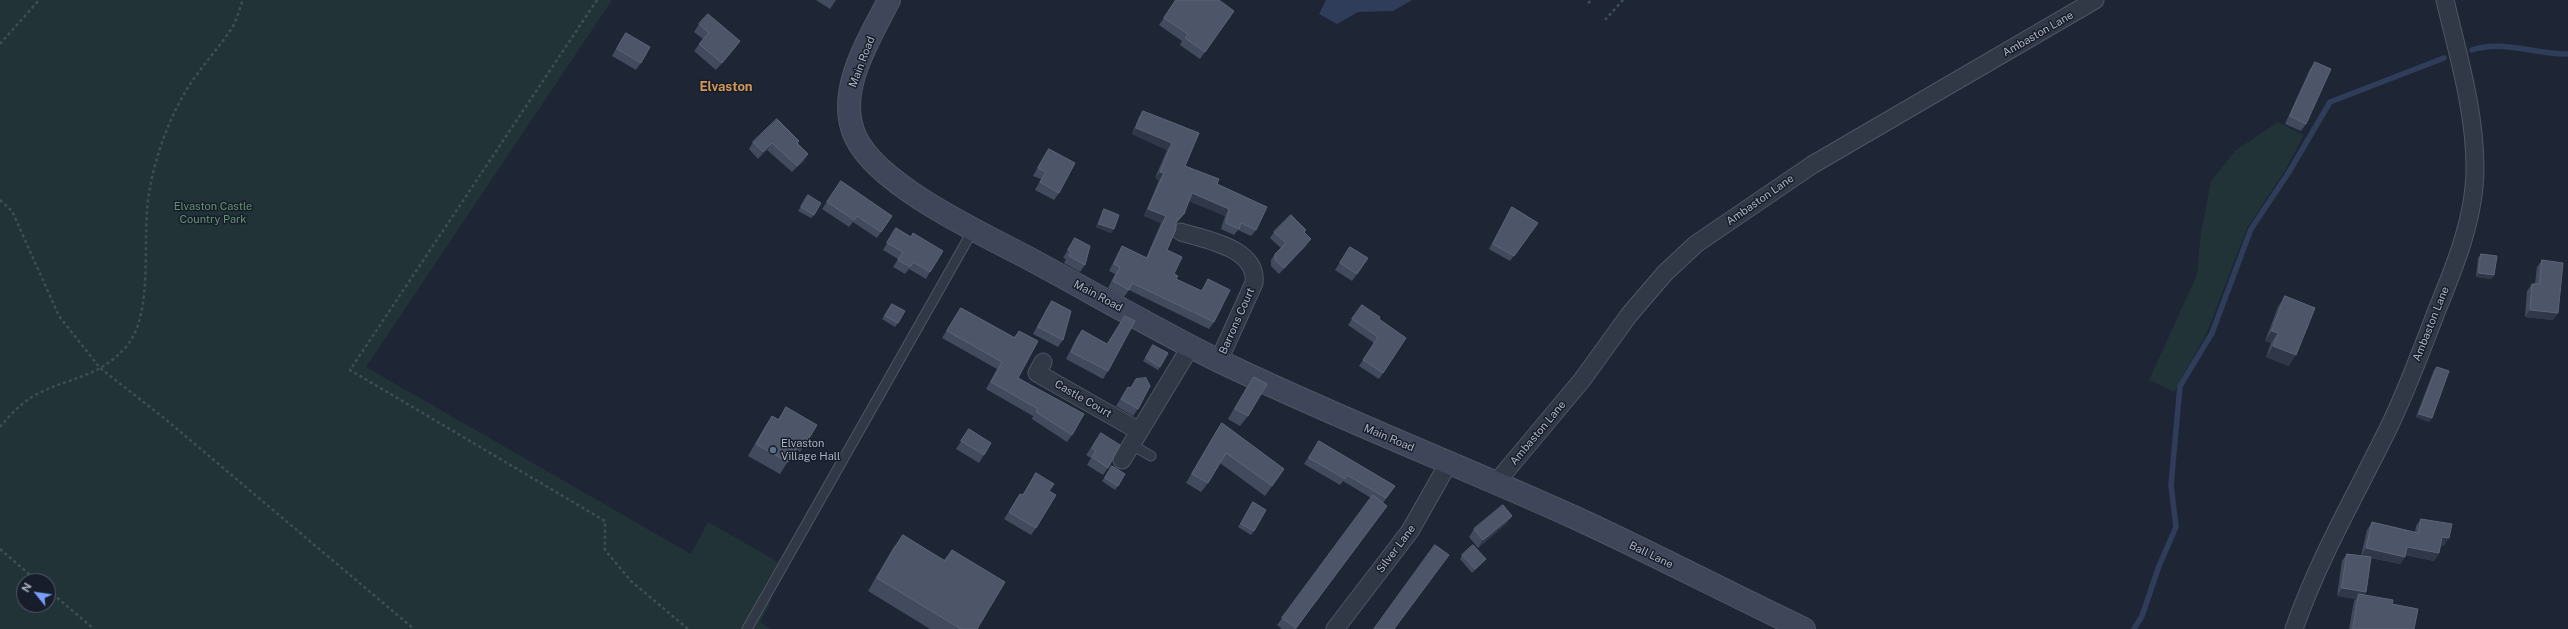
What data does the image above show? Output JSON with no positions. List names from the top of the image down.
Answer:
{
  "streets": {
    "main road": ["Main Road", "Ball Lane"],
    "street": [
      "Ambaston Lane",
      "Barrons Court",
      "Castle Court",
      "Silver Lane"
    ]
  },
  "crossings": [
    ["Ambaston Lane", "Main Road"],
    ["Ambaston Lane", "Ball Lane"],
    ["Main Road", "Barrons Court"],
    ["Main Road", "Silver Lane"],
    ["Main Road", "Ball Lane"]
  ],
  "districts": ["Elvaston"],
  "parks": ["Elvaston Castle Country Park"],
  "places": ["Elvaston Village Hall"],
  "north": "top left"
}
